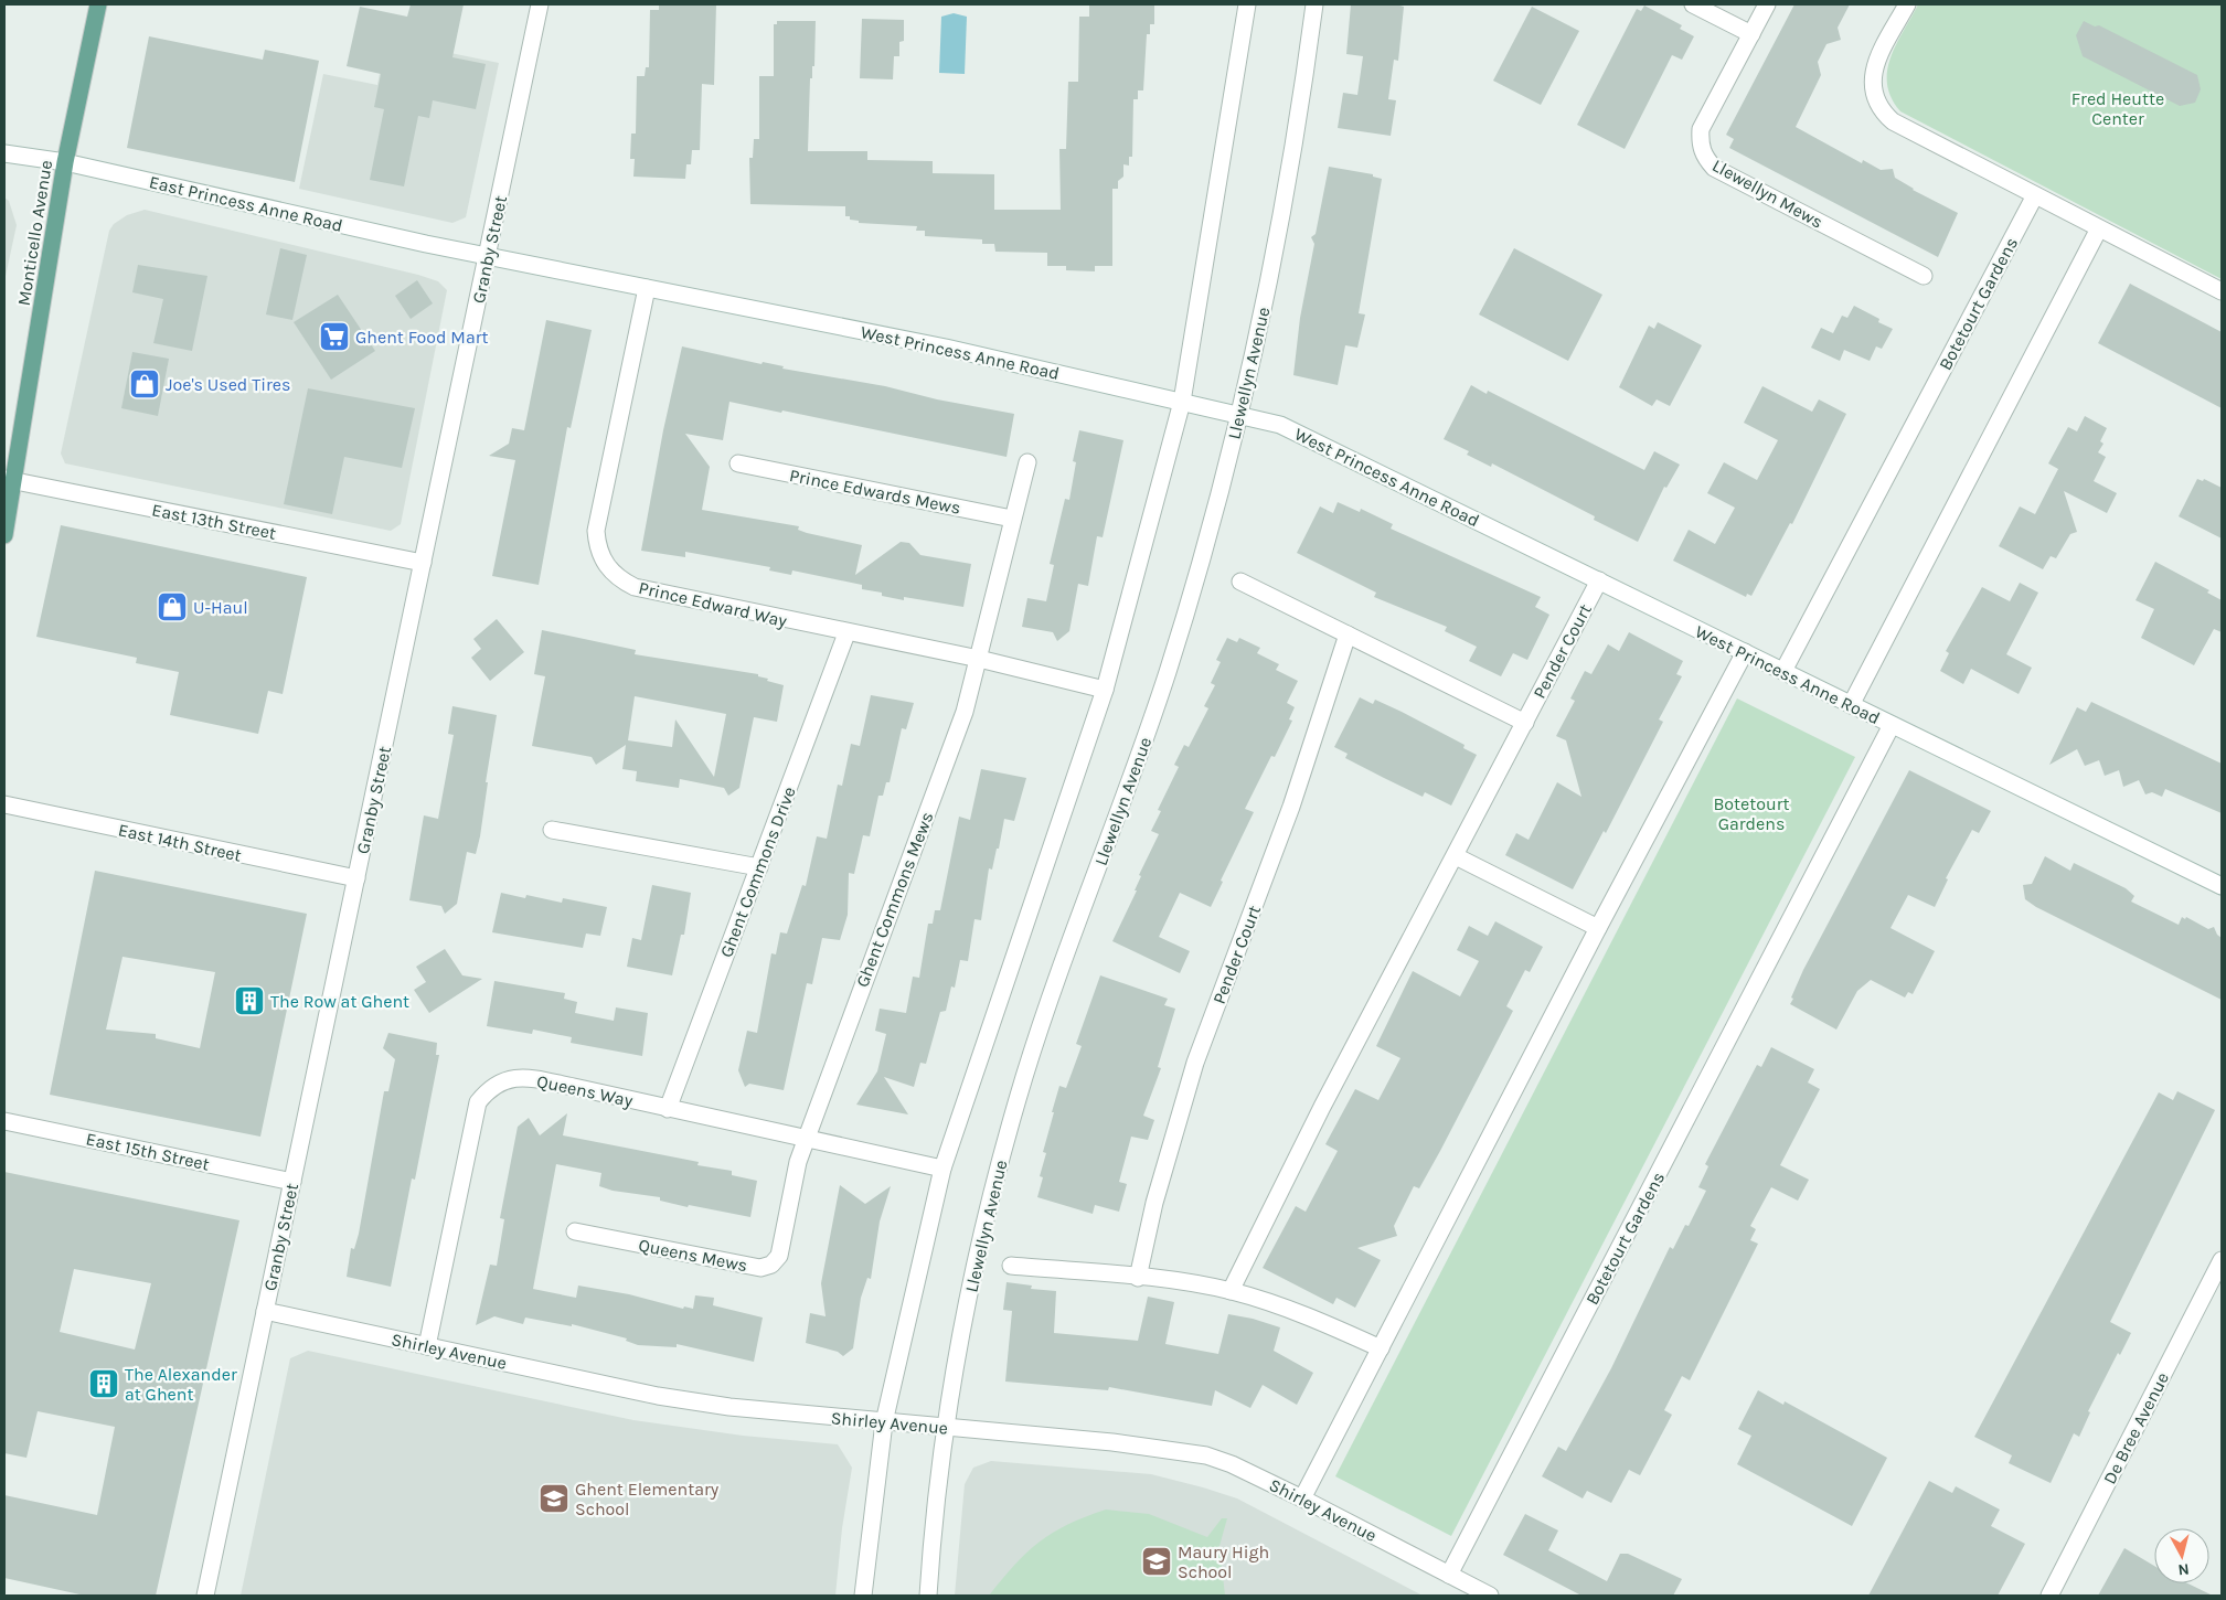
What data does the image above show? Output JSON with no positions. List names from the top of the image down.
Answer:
{
  "streets": {
    "main road": ["Monticello Avenue"],
    "street": [
      "Llewellyn Mews",
      "East Princess Anne Road",
      "Granby Street",
      "Botetourt Gardens",
      "West Princess Anne Road",
      "Llewellyn Avenue",
      "Prince Edwards Mews",
      "East 13th Street",
      "Prince Edward Way",
      "Pender Court",
      "East 14th Street",
      "Ghent Commons Drive",
      "Ghent Commons Mews",
      "Queens Way",
      "East 15th Street",
      "Queens Mews",
      "Shirley Avenue",
      "De Bree Avenue"
    ]
  },
  "crossings": [
    ["East Princess Anne Road", "Monticello Avenue"],
    ["East Princess Anne Road", "Granby Street"],
    ["East Princess Anne Road", "West Princess Anne Road"],
    ["Monticello Avenue", "East 13th Street"],
    ["Granby Street", "West Princess Anne Road"],
    ["Granby Street", "East 13th Street"],
    ["Granby Street", "East 14th Street"],
    ["Granby Street", "East 15th Street"],
    ["Granby Street", "Shirley Avenue"],
    ["Botetourt Gardens", "West Princess Anne Road"],
    ["Botetourt Gardens", "Shirley Avenue"],
    ["West Princess Anne Road", "Llewellyn Avenue"],
    ["West Princess Anne Road", "Prince Edward Way"],
    ["West Princess Anne Road", "Pender Court"],
    ["Llewellyn Avenue", "Shirley Avenue"],
    ["Prince Edwards Mews", "Ghent Commons Mews"],
    ["Prince Edward Way", "Ghent Commons Drive"],
    ["Prince Edward Way", "Ghent Commons Mews"],
    ["Ghent Commons Drive", "Queens Way"],
    ["Ghent Commons Mews", "Queens Way"],
    ["Ghent Commons Mews", "Queens Mews"],
    ["Queens Way", "Shirley Avenue"]
  ],
  "parks": ["Fred Heutte Center", "Botetourt Gardens"],
  "places": {
    "supermarket": ["Ghent Food Mart"],
    "shop": ["Joe's Used Tires", "U-Haul"],
    "building": ["The Row at Ghent", "The Alexander at Ghent"],
    "school or university": ["Ghent Elementary School", "Maury High School"]
  },
  "north": "bottom"
}
